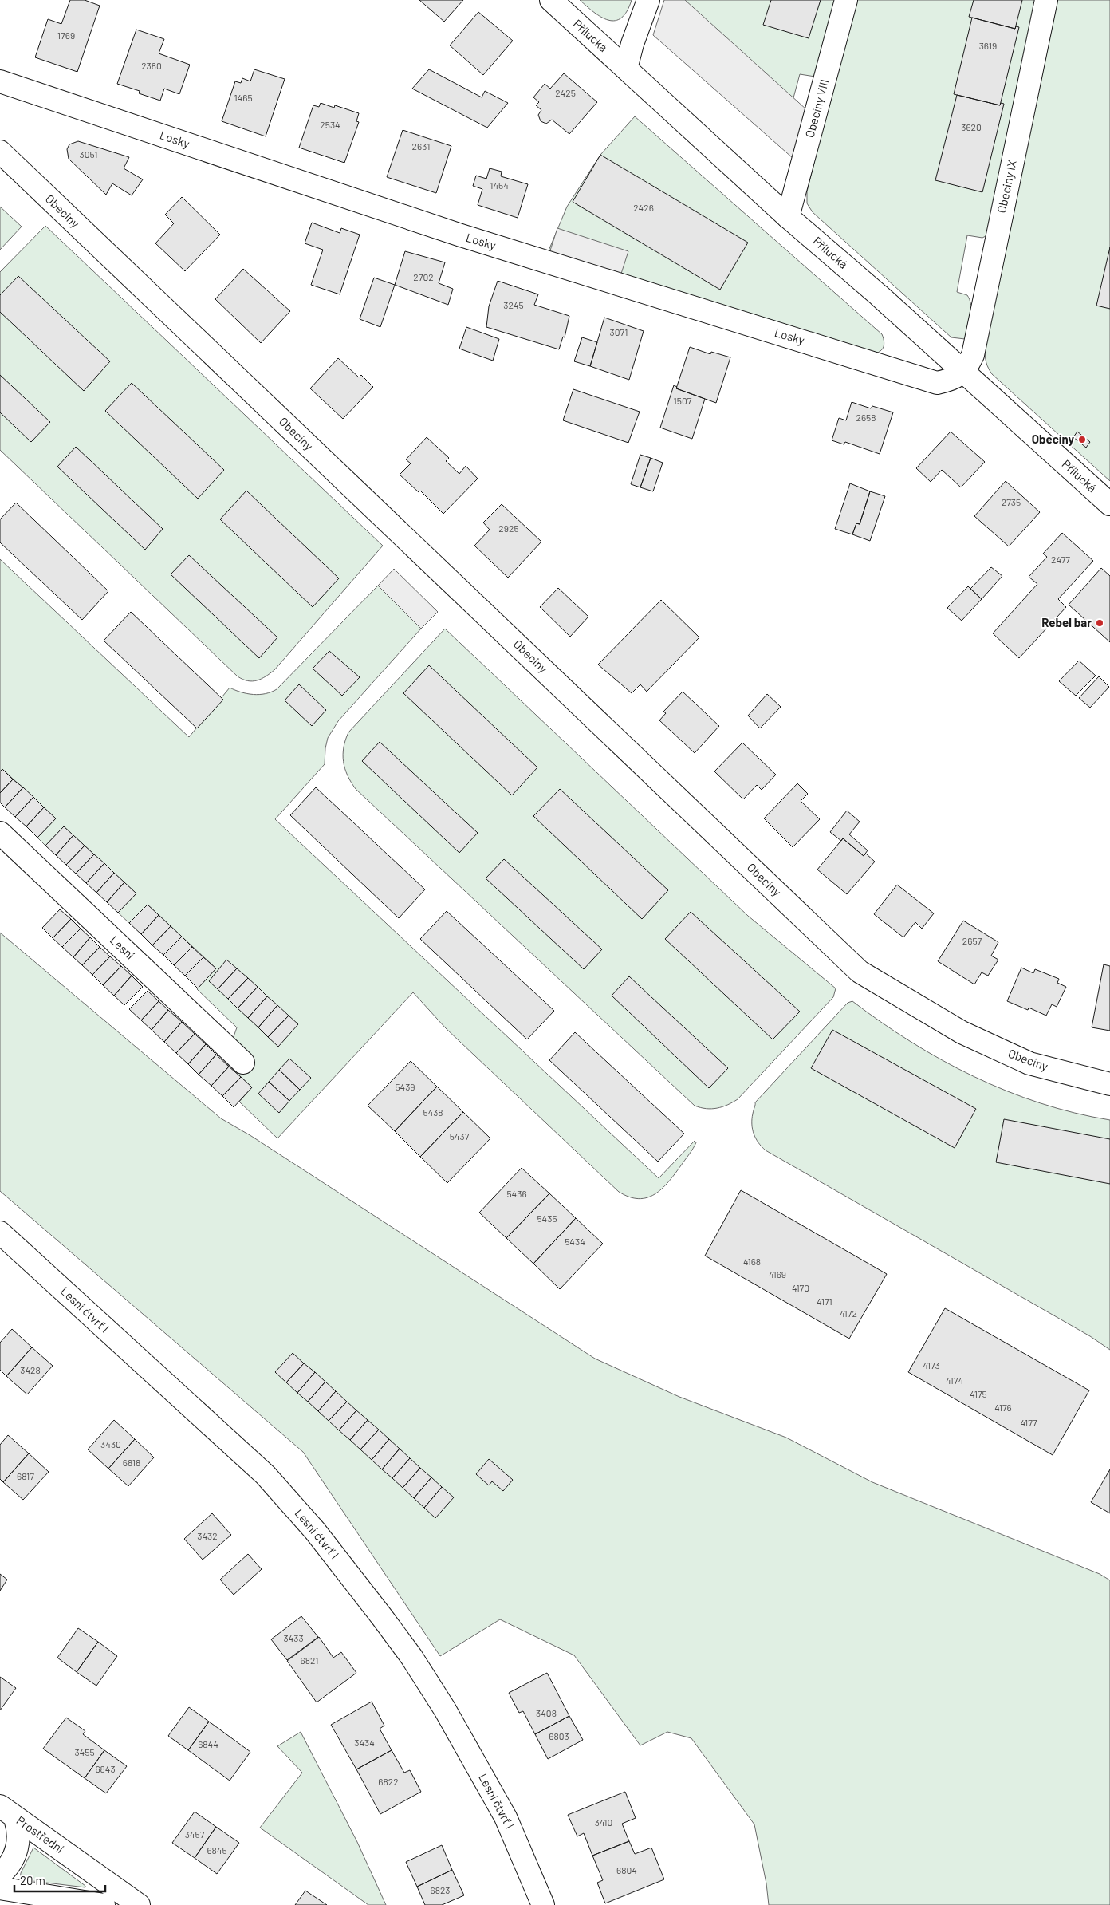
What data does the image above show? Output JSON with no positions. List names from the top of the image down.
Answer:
{
  "streets": {
    "street": [
      "Přílucká",
      "Obeciny VIII",
      "Losky",
      "Obeciny IX",
      "Obeciny",
      "Lesní",
      "Lesní čtvrť I",
      "Prostřední"
    ]
  },
  "crossings": [
    ["Přílucká", "Obeciny VIII"],
    ["Přílucká", "Losky"],
    ["Přílucká", "Obeciny IX"],
    ["Losky", "Obeciny IX"]
  ],
  "places": ["Obeciny", "Rebel bar"],
  "house_numbers": [
    "1769",
    "3619",
    "2380",
    "2425",
    "1465",
    "2534",
    "3620",
    "2631",
    "3051",
    "1454",
    "2426",
    "2702",
    "3245",
    "3071",
    "1507",
    "2658",
    "2735",
    "2925",
    "2477",
    "2657",
    "5439",
    "5438",
    "5437",
    "5436",
    "5435",
    "5434",
    "4168",
    "4169",
    "4170",
    "4171",
    "4172",
    "4173",
    "3428",
    "4174",
    "4175",
    "4176",
    "4177",
    "3430",
    "6818",
    "6817",
    "3432",
    "3433",
    "6821",
    "3408",
    "6803",
    "3434",
    "6844",
    "3455",
    "6843",
    "6822",
    "3410",
    "3457",
    "6845",
    "6804",
    "6823"
  ],
  "scale_bar": "20 m"
}
